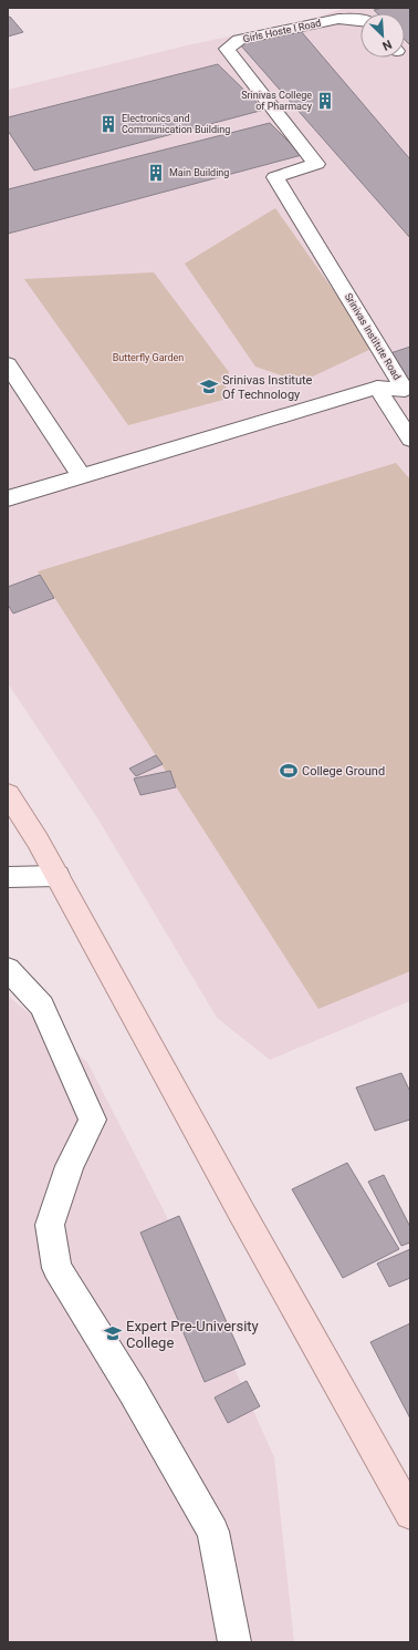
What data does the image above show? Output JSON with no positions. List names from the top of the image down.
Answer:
{
  "streets": {
    "street": ["Girls Hoste l Road", "Srinivas Institute Road"]
  },
  "crossings": [
    ["Girls Hoste l Road", "Srinivas Institute Road"]
  ],
  "parks": ["Butterfly Garden"],
  "places": {
    "building": ["Srinivas College of Pharmacy", "Electronics and Communication Building", "Main Building"],
    "school or university": ["Srinivas Institute Of Technology", "Expert Pre-University College"],
    "sports": ["College Ground"]
  },
  "north": "bottom right"
}
